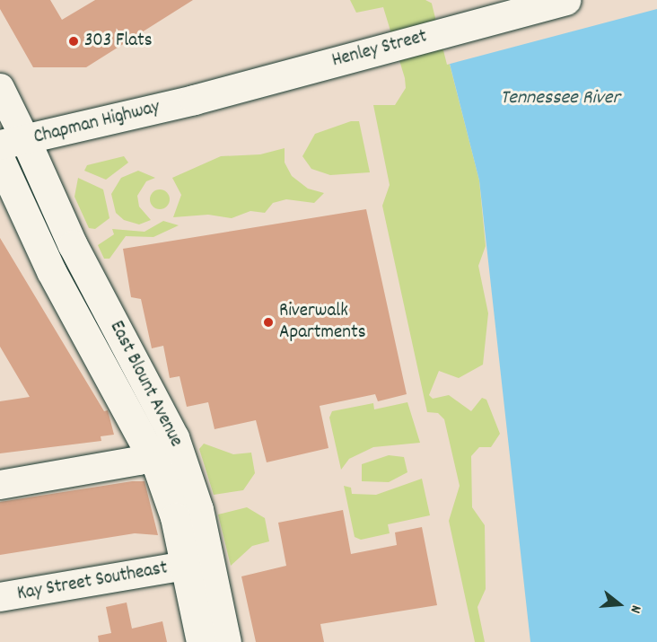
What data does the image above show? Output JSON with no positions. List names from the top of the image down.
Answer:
{
  "streets": {
    "main road": ["Henley Street", "Chapman Highway", "East Blount Avenue"],
    "street": ["Kay Street Southeast"]
  },
  "crossings": [
    ["Henley Street", "Chapman Highway"],
    ["Chapman Highway", "East Blount Avenue"],
    ["East Blount Avenue", "Kay Street Southeast"]
  ],
  "water": ["Tennessee River"],
  "places": ["303 Flats", "Riverwalk Apartments"],
  "north": "right"
}
